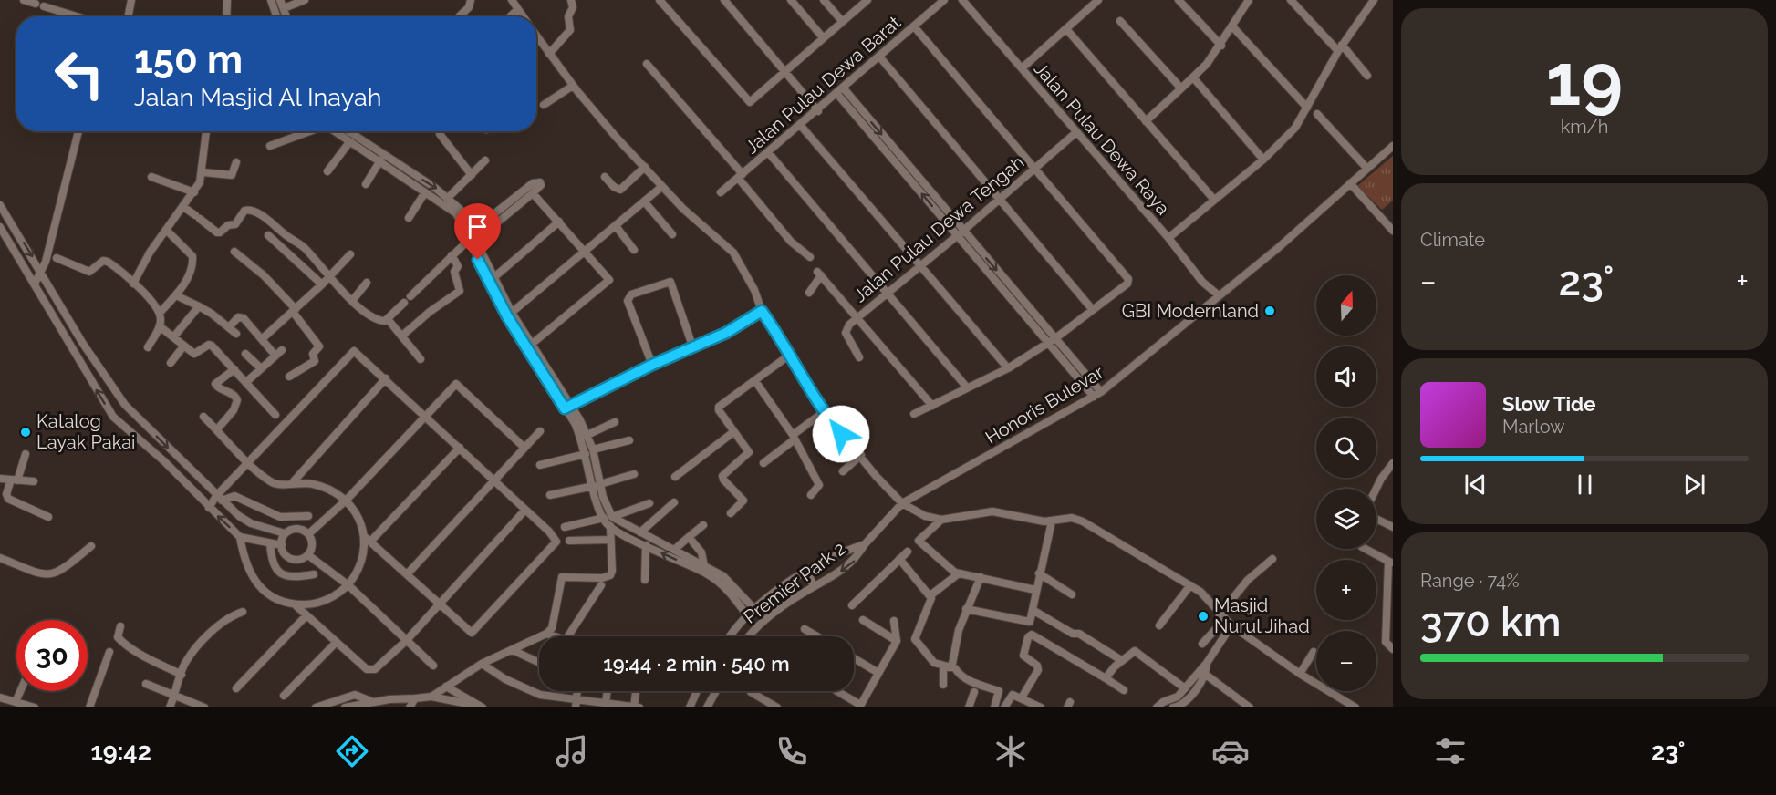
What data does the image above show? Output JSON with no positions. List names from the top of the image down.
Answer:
{
  "streets": {
    "street": [
      "Jalan Pulau Dewa Barat",
      "Jalan Pulau Dewa Raya",
      "Jalan Pulau Dewa Tengah",
      "Honoris Bulevar",
      "Premier Park 2"
    ]
  },
  "crossings": [
    ["Jalan Pulau Dewa Raya", "Jalan Pulau Dewa Tengah"],
    ["Jalan Pulau Dewa Raya", "Honoris Bulevar"],
    ["Honoris Bulevar", "Premier Park 2"]
  ],
  "places": ["GBI Modernland", "Katalog Layak Pakai", "Masjid Nurul Jihad"],
  "north": "top",
  "page": {
    "tile": [
      ["19", "km/h"],
      "Climate",
      ["Range · 74%", "370 km"]
    ],
    "turn": ["150 m", "Jalan Masjid Al Inayah"],
    "heat": ["−", "23°", "+"],
    "map_buttons": ["+", "−"],
    "song": ["Slow Tide", "Marlow"],
    "limit": "30",
    "trip": "19:44 · 2 min · 540 m",
    "tabs": ["19:42", "23°"]
  }
}
